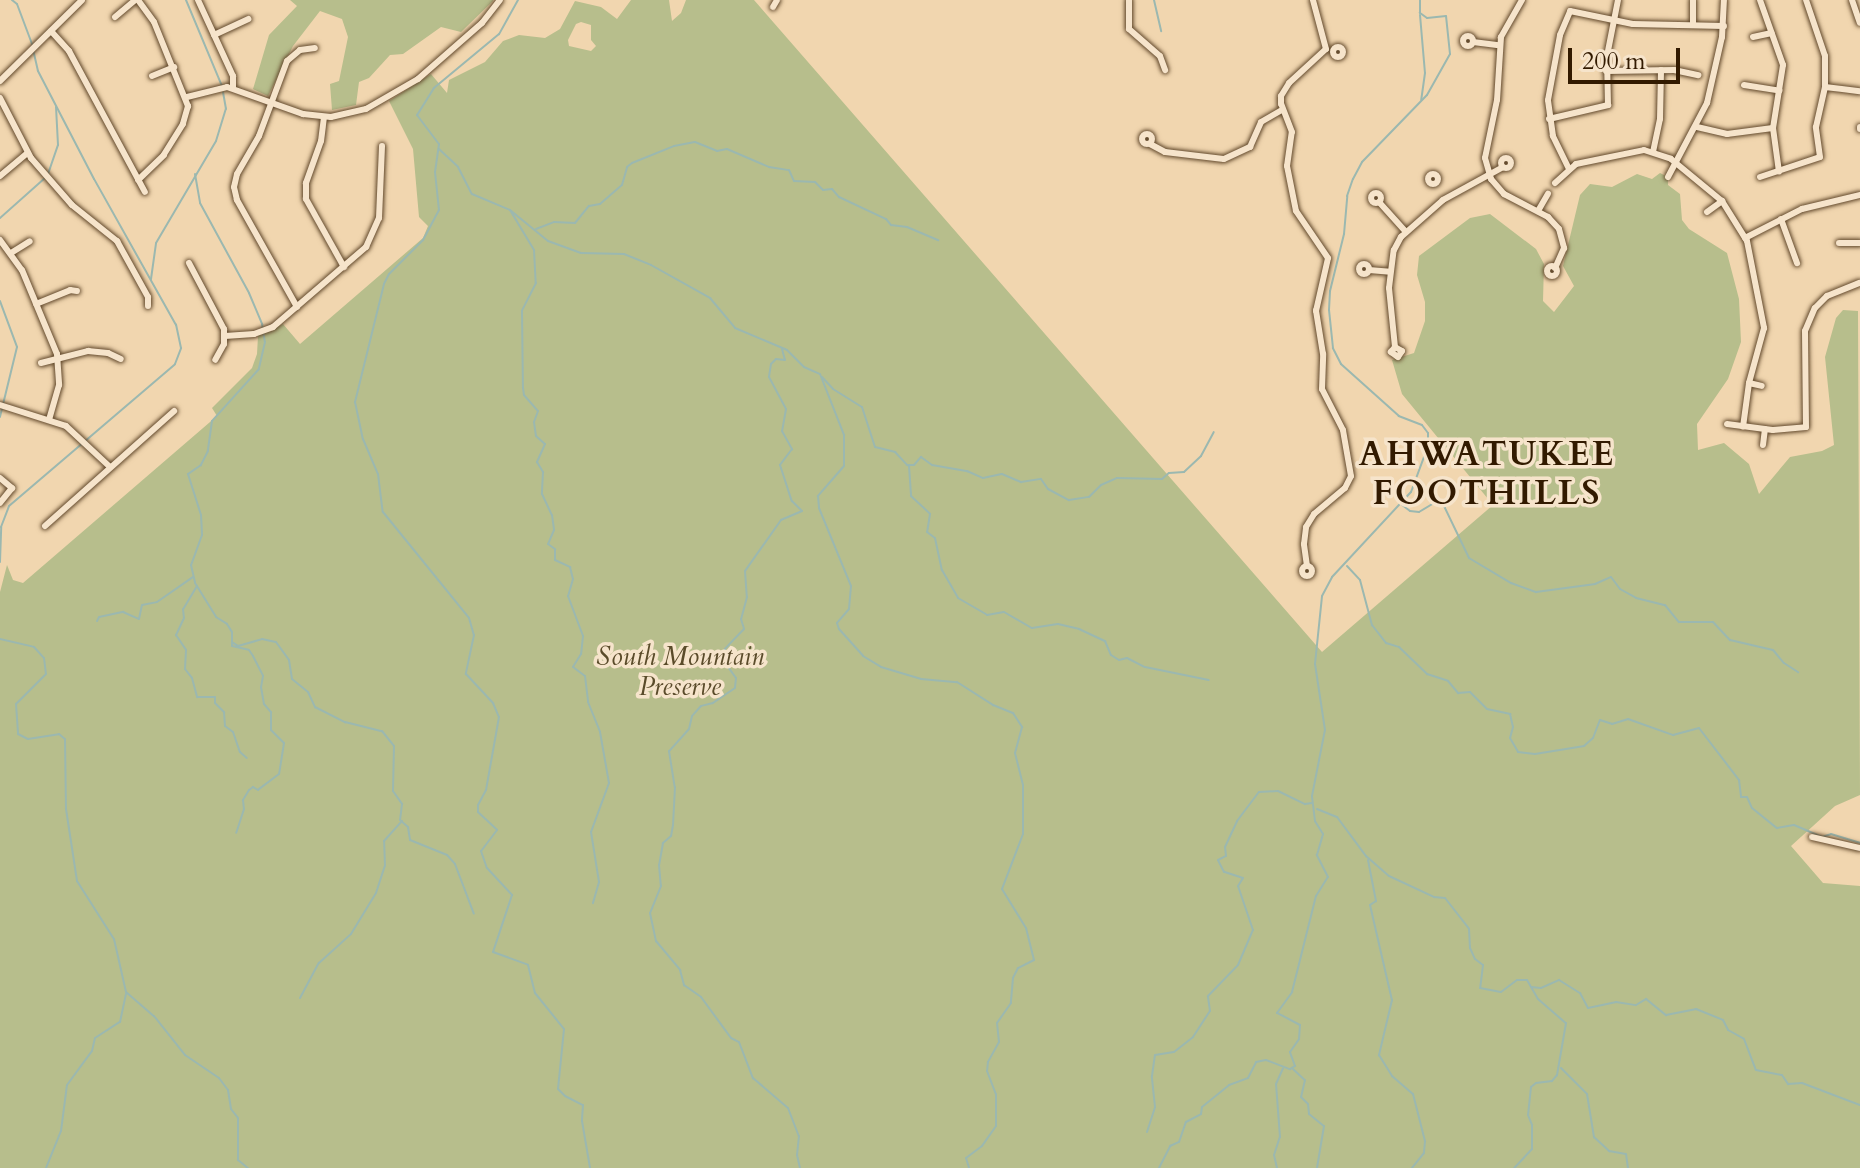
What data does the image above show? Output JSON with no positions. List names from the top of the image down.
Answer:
{
  "districts": ["AHWATUKEE FOOTHILLS"],
  "parks": ["South Mountain Preserve"],
  "scale_bar": "200 m"
}
